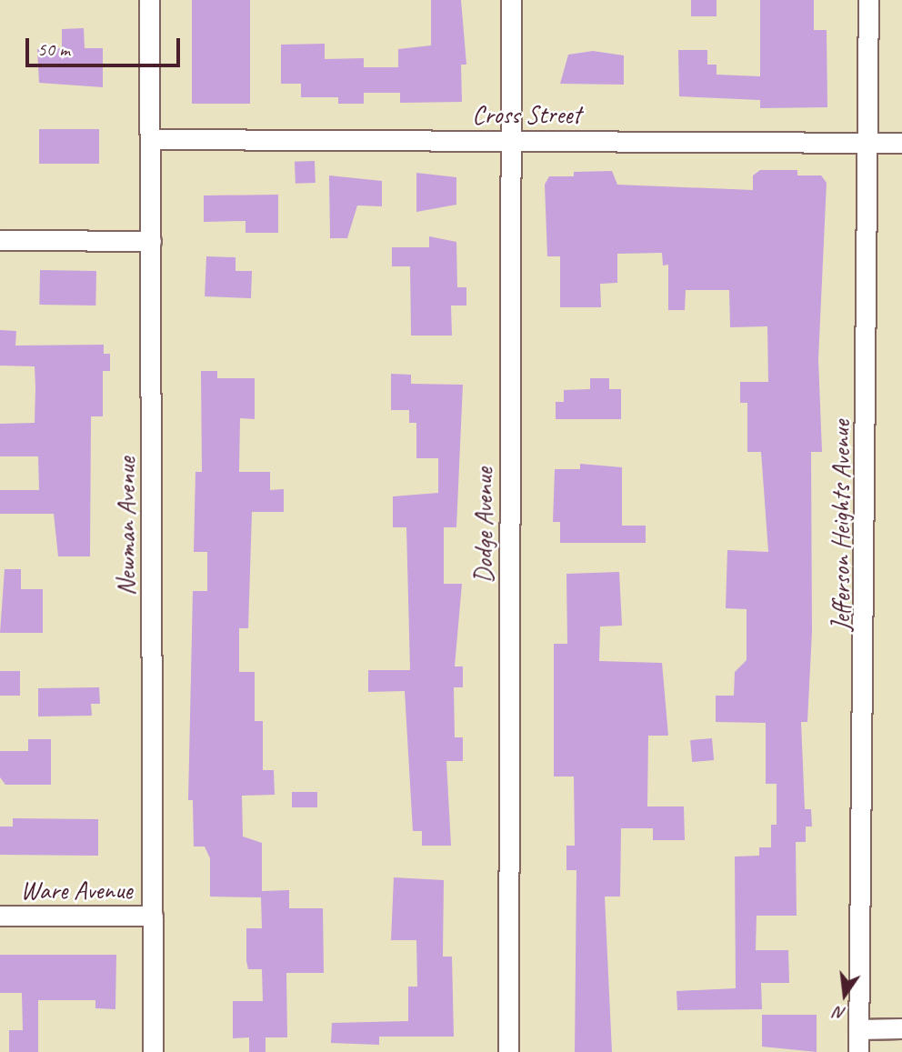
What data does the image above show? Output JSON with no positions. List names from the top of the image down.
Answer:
{
  "streets": {
    "street": [
      "Cross Street",
      "Dodge Avenue",
      "Jefferson Heights Avenue",
      "Newman Avenue",
      "Ware Avenue"
    ]
  },
  "crossings": [
    ["Cross Street", "Dodge Avenue"],
    ["Cross Street", "Jefferson Heights Avenue"],
    ["Cross Street", "Newman Avenue"],
    ["Newman Avenue", "Ware Avenue"]
  ],
  "scale_bar": "50 m",
  "north": "bottom"
}
